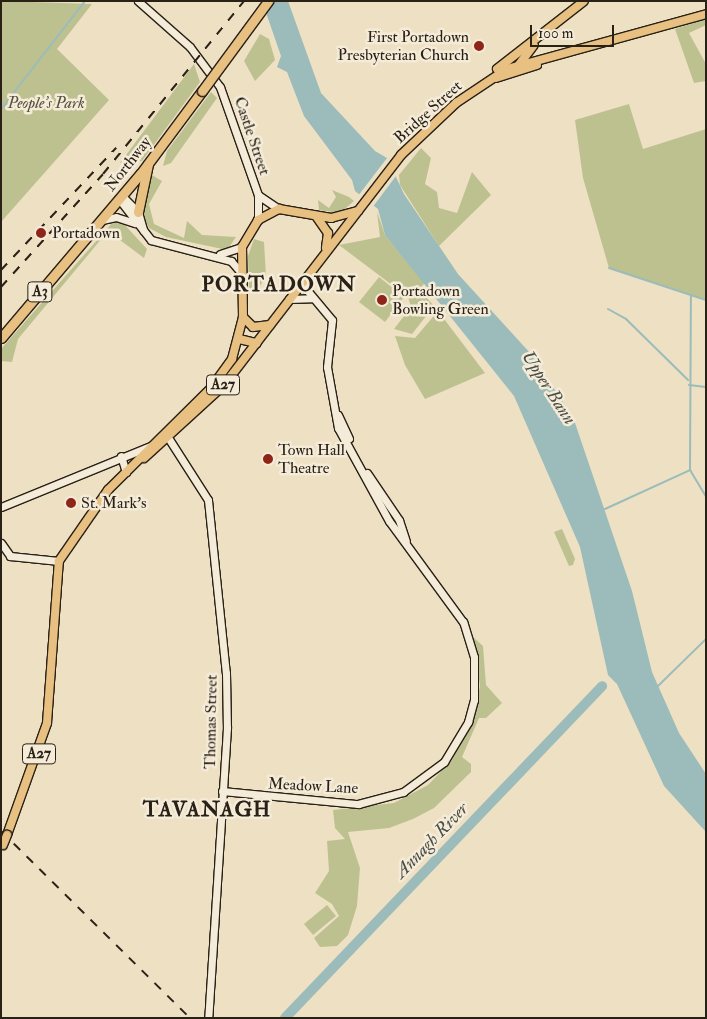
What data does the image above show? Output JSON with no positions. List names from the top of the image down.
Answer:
{
  "streets": {
    "highway": ["Northway", "A3"],
    "main road": ["Bridge Street", "A27"],
    "street": ["Castle Street", "Thomas Street", "Meadow Lane"]
  },
  "crossings": [
    ["Bridge Street", "A27"],
    ["A27", "Thomas Street"],
    ["A27", "Meadow Lane"],
    ["Thomas Street", "Meadow Lane"]
  ],
  "districts": ["PORTADOWN", "TAVANAGH"],
  "water": ["Upper Bann", "Annagh River"],
  "parks": ["People's Park"],
  "places": [
    "First Portadown Presbyterian Church",
    "Portadown",
    "Portadown Bowling Green",
    "Town Hall Theatre",
    "St. Mark's"
  ],
  "scale_bar": "100 m"
}
